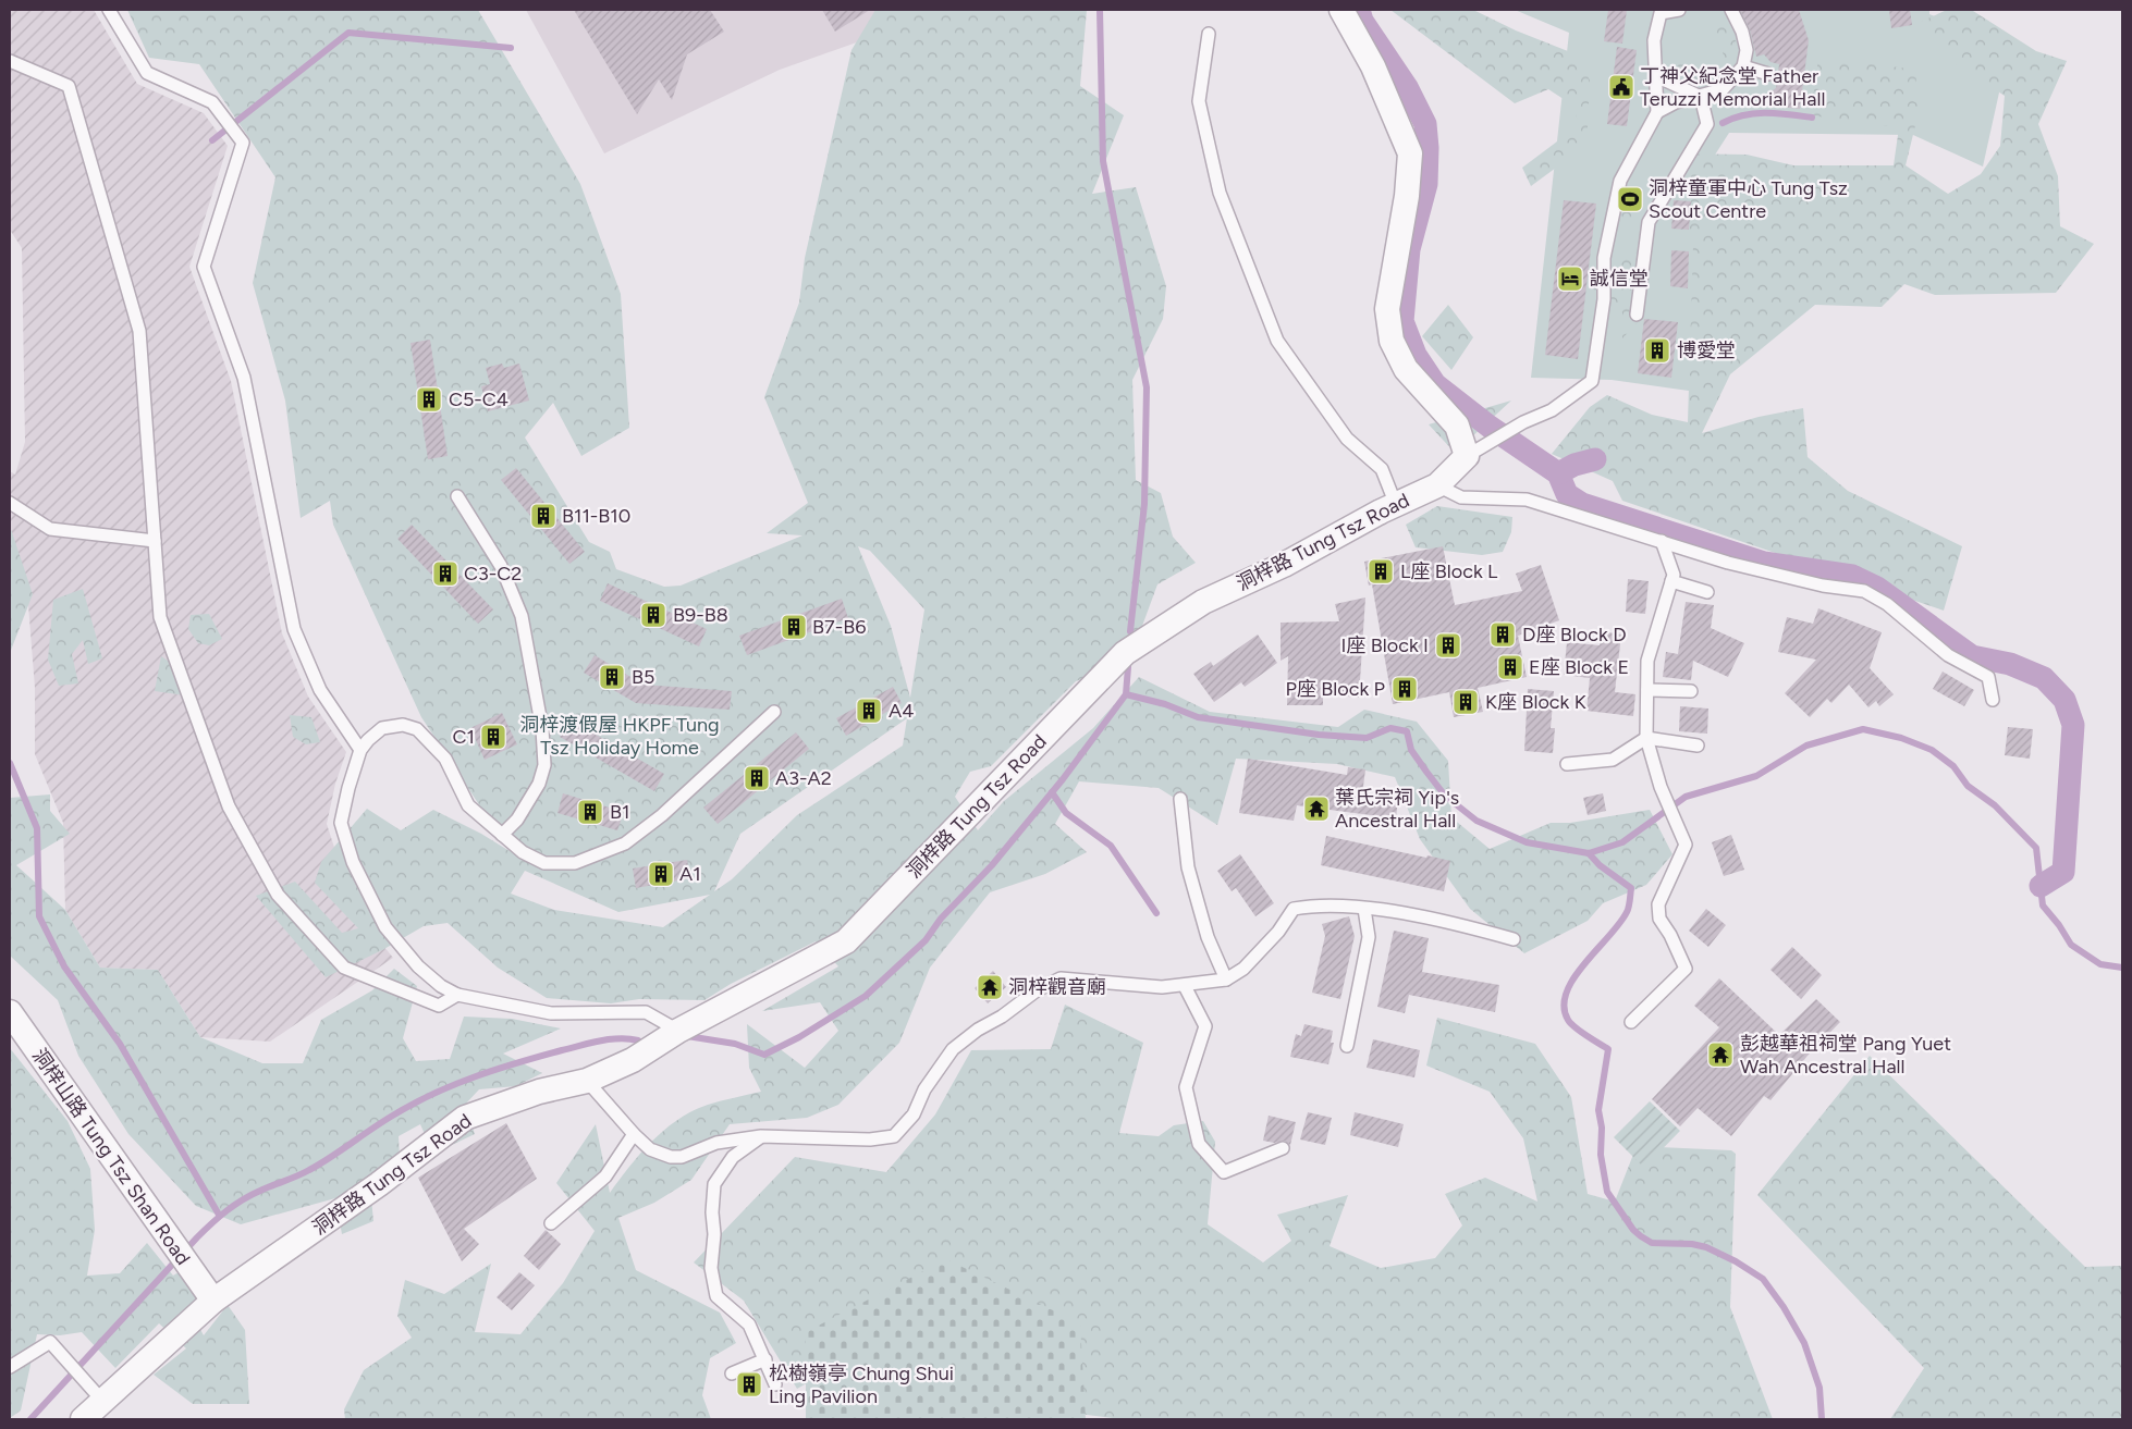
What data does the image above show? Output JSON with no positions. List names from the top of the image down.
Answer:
{
  "streets": {
    "street": ["洞梓路 Tung Tsz Road", "洞梓山路 Tung Tsz Shan Road"]
  },
  "crossings": [
    ["洞梓路 Tung Tsz Road", "洞梓山路 Tung Tsz Shan Road"]
  ],
  "parks": ["洞梓渡假屋 HKPF Tung Tsz Holiday Home"],
  "places": {
    "public building": ["丁神父紀念堂 Father Teruzzi Memorial Hall"],
    "sports": ["洞梓童軍中心 Tung Tsz Scout Centre"],
    "hotel": ["誠信堂"],
    "building": [
      "博愛堂",
      "C5-C4",
      "B11-B10",
      "L座 Block L",
      "C3-C2",
      "B9-B8",
      "B7-B6",
      "D座 Block D",
      "I座 Block I",
      "E座 Block E",
      "B5",
      "P座 Block P",
      "K座 Block K",
      "A4",
      "C1",
      "A3-A2",
      "B1",
      "A1",
      "松樹嶺亭 Chung Shui Ling Pavilion"
    ],
    "temple": ["葉氏宗祠 Yip's Ancestral Hall", "洞梓觀音廟", "彭越華祖祠堂 Pang Yuet Wah Ancestral Hall"]
  }
}
